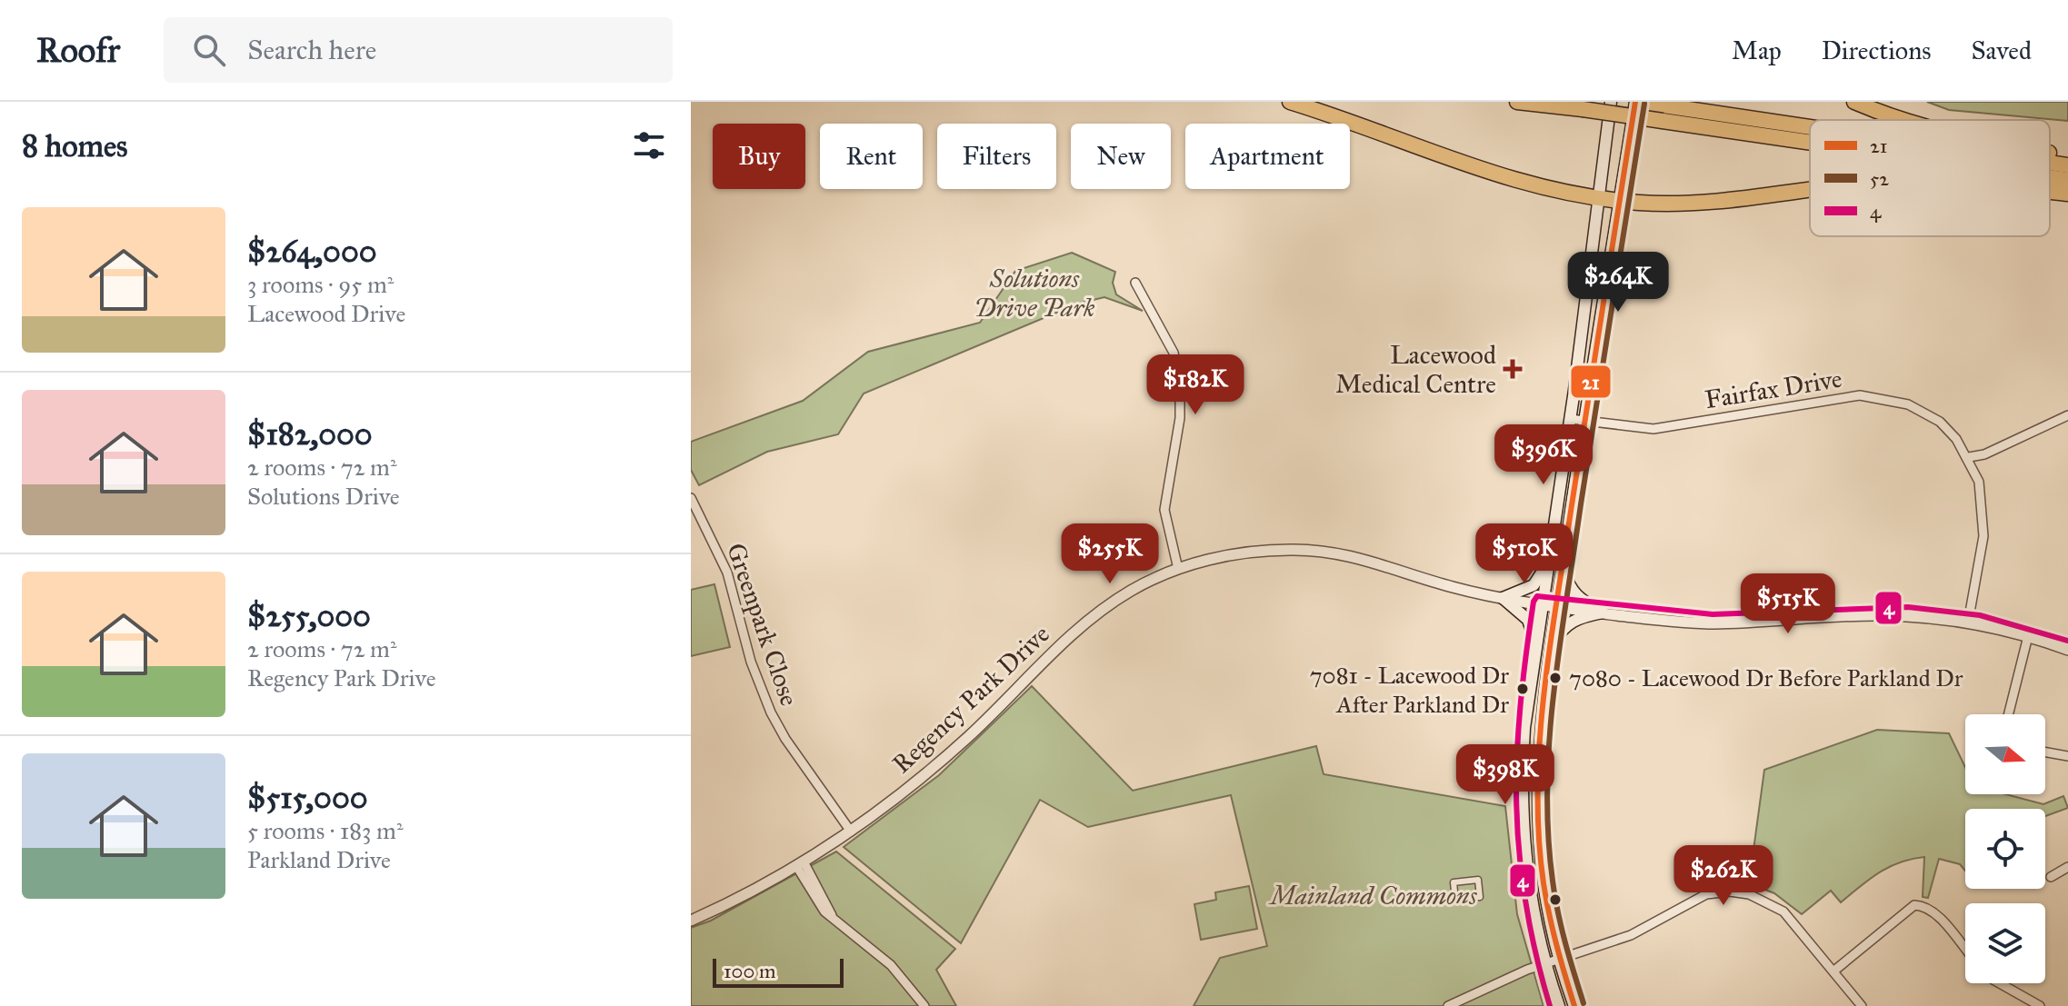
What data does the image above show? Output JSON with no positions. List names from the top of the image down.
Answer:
{
  "streets": {
    "street": ["Fairfax Drive", "Greenpark Close", "Regency Park Drive"]
  },
  "crossings": [
    ["Fairfax Drive", "Regency Park Drive"],
    ["Greenpark Close", "Regency Park Drive"]
  ],
  "parks": ["Solutions Drive Park", "Mainland Commons"],
  "places": {
    "health": ["Lacewood Medical Centre"],
    "other": ["7080 - Lacewood Dr Before Parkland Dr", "7081 - Lacewood Dr After Parkland Dr"]
  },
  "lines": ["transit line 21", "transit line 52", "transit line 4"],
  "legend": ["21", "52", "4"],
  "scale_bar": "100 m",
  "north": "right",
  "page": {
    "header": "Roofr",
    "search": "Search here",
    "nav": ["Map", "Directions", "Saved"],
    "heading": "8 homes",
    "chip": [
      "Buy",
      "Rent",
      "Filters",
      "New",
      "Apartment"
    ],
    "list": [
      {
        "name": "$264,000",
        "note": "3 rooms · 95 m² · Lacewood Drive"
      },
      {
        "name": "$182,000",
        "note": "2 rooms · 72 m² · Solutions Drive"
      },
      {
        "name": "$255,000",
        "note": "2 rooms · 72 m² · Regency Park Drive"
      },
      {
        "name": "$515,000",
        "note": "5 rooms · 183 m² · Parkland Drive"
      }
    ],
    "price": [
      "$264K",
      "$182K",
      "$396K",
      "$255K",
      "$510K",
      "$515K",
      "$398K",
      "$262K"
    ],
    "scale": "100 m"
  }
}
